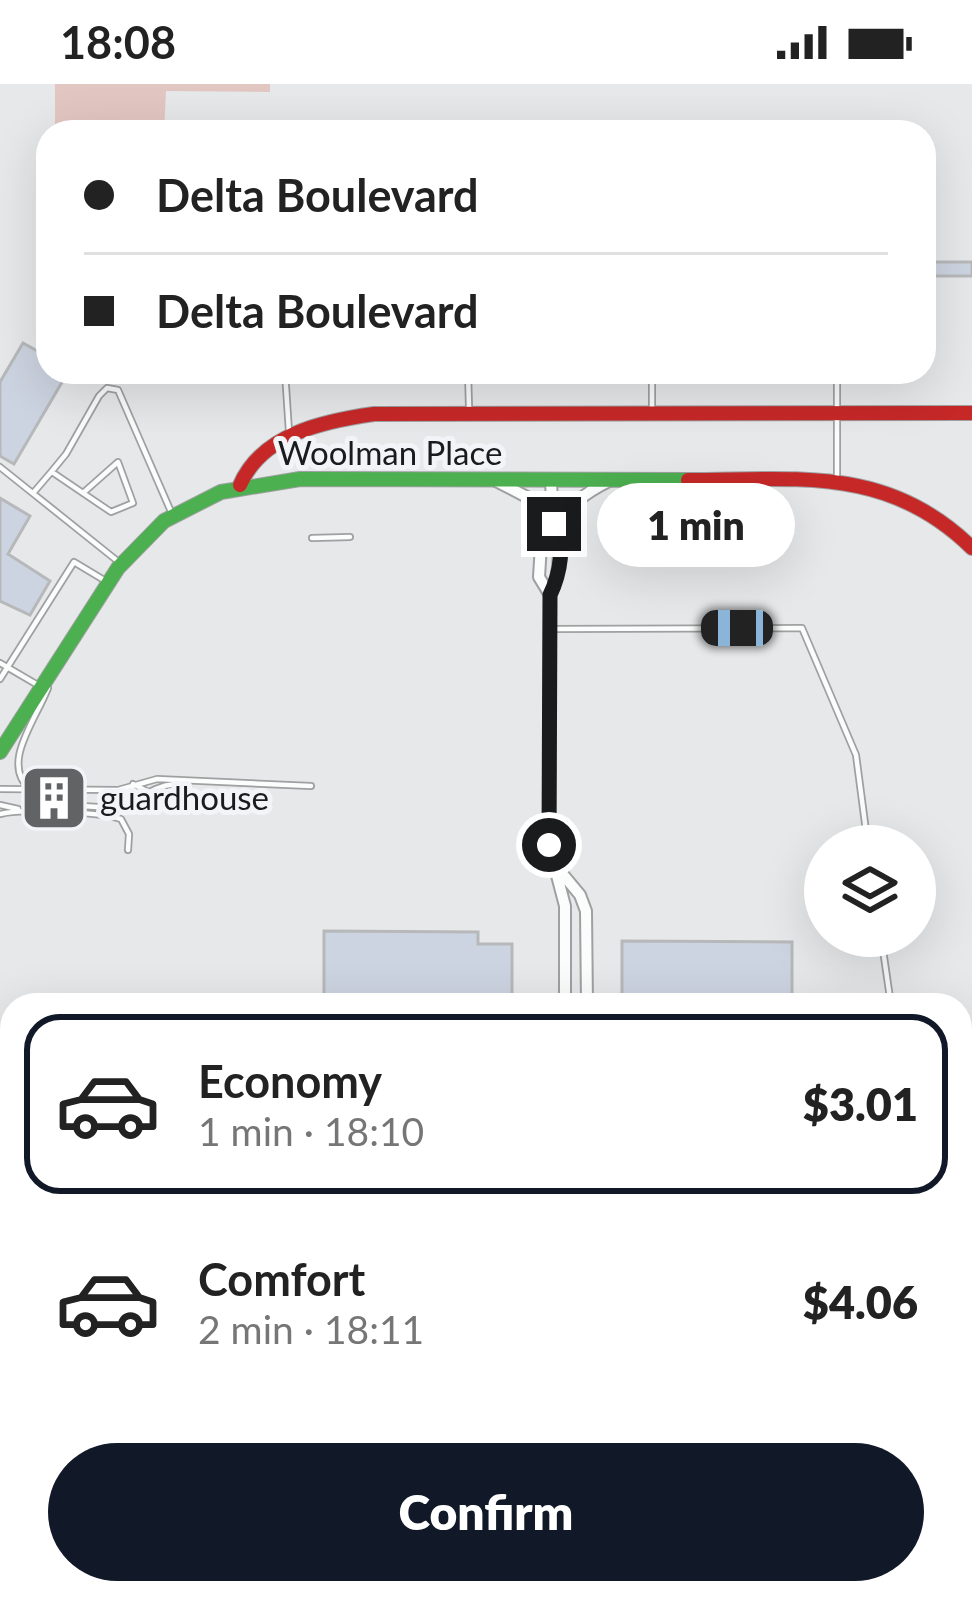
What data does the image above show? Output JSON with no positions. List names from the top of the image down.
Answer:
{
  "streets": {
    "street": ["Woolman Place"]
  },
  "places": {
    "building": ["guardhouse"]
  },
  "page": {
    "status": "18:08",
    "banner": ["Delta Boulevard", "Delta Boulevard"],
    "bubble": "1 min",
    "list": [
      {
        "name": "Economy",
        "note": "1 min · 18:10",
        "value": "$3.01"
      },
      {
        "name": "Comfort",
        "note": "2 min · 18:11",
        "value": "$4.06"
      }
    ],
    "buttons": "Confirm"
  }
}
